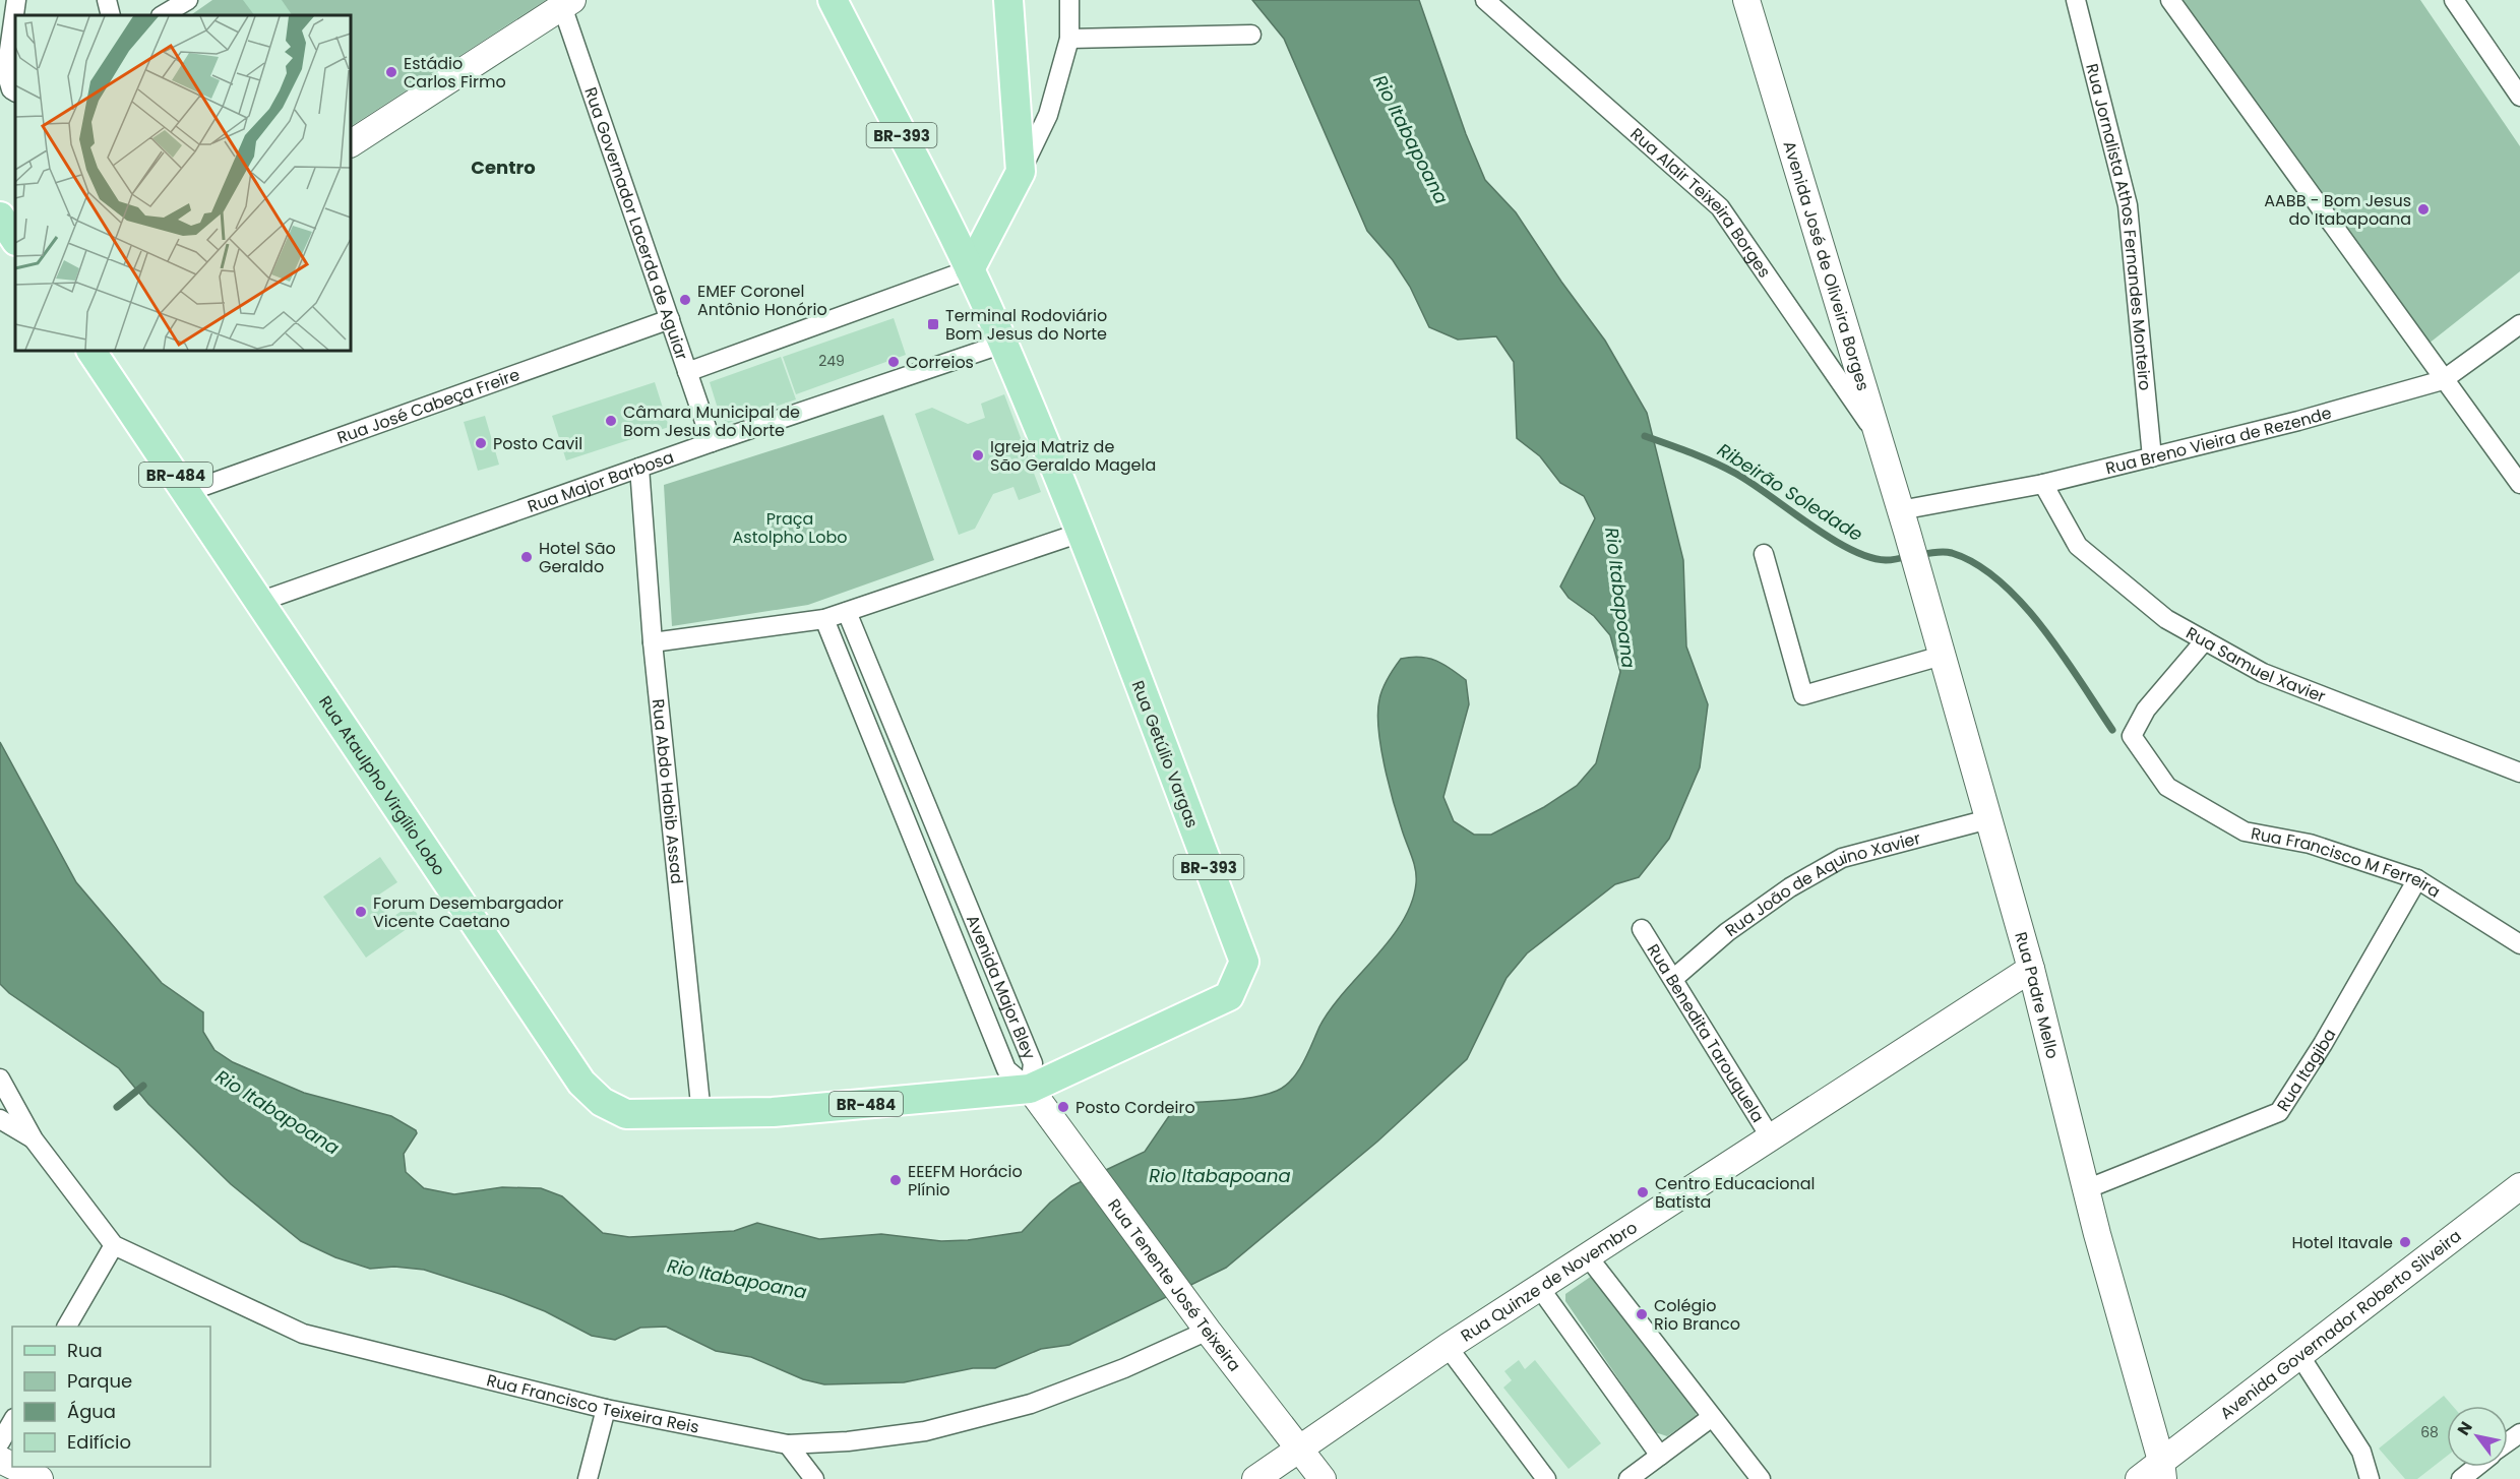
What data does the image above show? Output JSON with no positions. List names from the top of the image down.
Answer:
{
  "streets": {
    "main road": [
      "BR-393",
      "Avenida José de Oliveira Borges",
      "BR-484",
      "Rua Getúlio Vargas",
      "Rua Ataulpho Virgílio Lobo",
      "Rua Padre Mello",
      "Rua Quinze de Novembro",
      "Rua Tenente José Teixeira",
      "Avenida Governador Roberto Silveira"
    ],
    "street": [
      "Rua Alair Teixeira Borges",
      "Rua Governador Lacerda de Aguiar",
      "Rua Jornalista Athos Fernandes Monteiro",
      "Rua José Cabeça Freire",
      "Rua Breno Vieira de Rezende",
      "Rua Major Barbosa",
      "Rua Samuel Xavier",
      "Rua Abdo Habib Assad",
      "Rua Francisco M Ferreira",
      "Rua João de Aquino Xavier",
      "Avenida Major Bley",
      "Rua Benedita Tarouquela",
      "Rua Itagiba",
      "Rua Francisco Teixeira Reis"
    ]
  },
  "crossings": [
    ["BR-393", "Rua Major Barbosa"],
    ["BR-393", "Rua Getúlio Vargas"],
    ["Rua Alair Teixeira Borges", "Avenida José de Oliveira Borges"],
    ["Rua Governador Lacerda de Aguiar", "Rua José Cabeça Freire"],
    ["Rua Governador Lacerda de Aguiar", "Rua Major Barbosa"],
    ["Rua Jornalista Athos Fernandes Monteiro", "Rua Breno Vieira de Rezende"],
    ["Avenida José de Oliveira Borges", "Rua Breno Vieira de Rezende"],
    ["Avenida José de Oliveira Borges", "Rua Padre Mello"],
    ["Rua José Cabeça Freire", "Rua Ataulpho Virgílio Lobo"],
    ["Rua Breno Vieira de Rezende", "Rua Samuel Xavier"],
    ["Rua Breno Vieira de Rezende", "Rua Padre Mello"],
    ["Rua Major Barbosa", "Rua Getúlio Vargas"],
    ["Rua Major Barbosa", "Rua Ataulpho Virgílio Lobo"],
    ["Rua Major Barbosa", "Rua Abdo Habib Assad"],
    ["Rua Samuel Xavier", "Rua Francisco M Ferreira"],
    ["Rua Getúlio Vargas", "Rua Ataulpho Virgílio Lobo"],
    ["Rua Getúlio Vargas", "Avenida Major Bley"],
    ["Rua Getúlio Vargas", "Rua Tenente José Teixeira"],
    ["Rua Ataulpho Virgílio Lobo", "Rua Abdo Habib Assad"],
    ["Rua Ataulpho Virgílio Lobo", "Avenida Major Bley"],
    ["Rua Ataulpho Virgílio Lobo", "Rua Tenente José Teixeira"],
    ["Rua Francisco M Ferreira", "Rua Itagiba"],
    ["Rua João de Aquino Xavier", "Rua Padre Mello"],
    ["Rua João de Aquino Xavier", "Rua Benedita Tarouquela"],
    ["Avenida Major Bley", "Rua Tenente José Teixeira"],
    ["Rua Padre Mello", "Rua Itagiba"],
    ["Rua Padre Mello", "Rua Quinze de Novembro"],
    ["Rua Padre Mello", "Avenida Governador Roberto Silveira"],
    ["Rua Benedita Tarouquela", "Rua Quinze de Novembro"],
    ["Rua Quinze de Novembro", "Rua Tenente José Teixeira"],
    ["Rua Tenente José Teixeira", "Rua Francisco Teixeira Reis"]
  ],
  "districts": ["Centro"],
  "water": ["Rio Itabapoana", "Ribeirão Soledade"],
  "parks": ["Praça Astolpho Lobo"],
  "places": {
    "other": [
      "Estádio Carlos Firmo",
      "AABB - Bom Jesus do Itabapoana",
      "EMEF Coronel Antônio Honório",
      "Correios",
      "Câmara Municipal de Bom Jesus do Norte",
      "Posto Cavil",
      "Igreja Matriz de São Geraldo Magela",
      "Hotel São Geraldo",
      "Forum Desembargador Vicente Caetano",
      "Posto Cordeiro",
      "EEEFM Horácio Plínio",
      "Centro Educacional Batista",
      "Hotel Itavale",
      "Colégio Rio Branco"
    ],
    "transit": ["Terminal Rodoviário Bom Jesus do Norte"]
  },
  "house_numbers": ["249", "68"],
  "legend": [
    "Rua",
    "Parque",
    "Água",
    "Edifício"
  ],
  "north": "top left"
}
